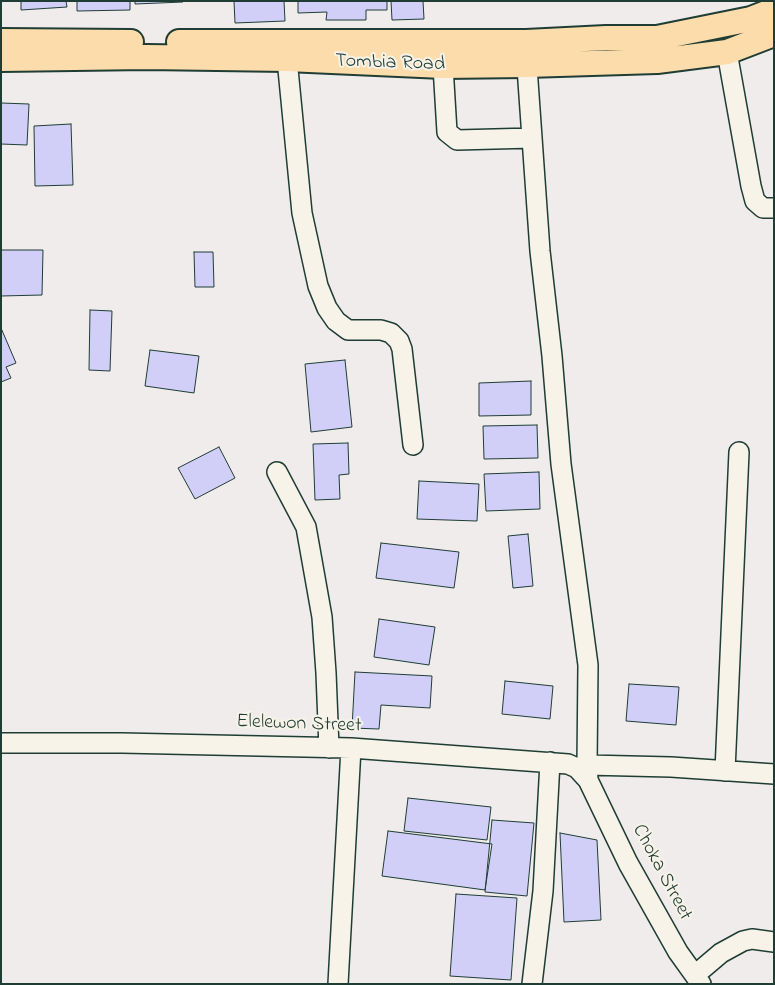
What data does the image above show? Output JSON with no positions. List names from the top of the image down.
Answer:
{
  "streets": {
    "main road": ["Tombia Road"],
    "street": ["Elelewon Street", "Choka Street"]
  },
  "crossings": [
    ["Elelewon Street", "Choka Street"]
  ]
}
